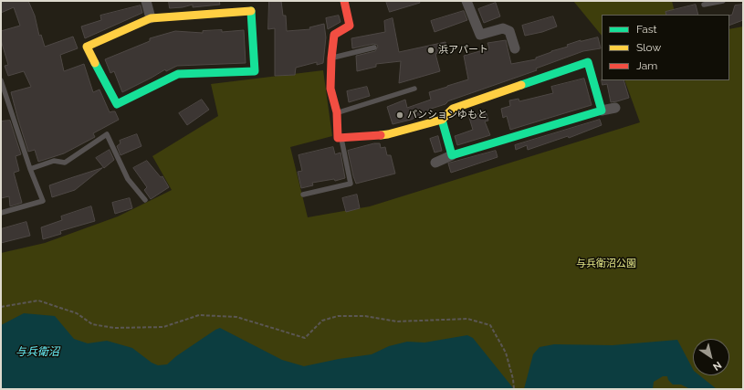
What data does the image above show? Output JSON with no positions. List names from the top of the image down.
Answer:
{
  "water": ["与兵衛沼"],
  "parks": ["与兵衛沼公園"],
  "places": ["浜アパート", "パンションゆもと"],
  "legend": ["Fast", "Slow", "Jam"],
  "north": "bottom right"
}
